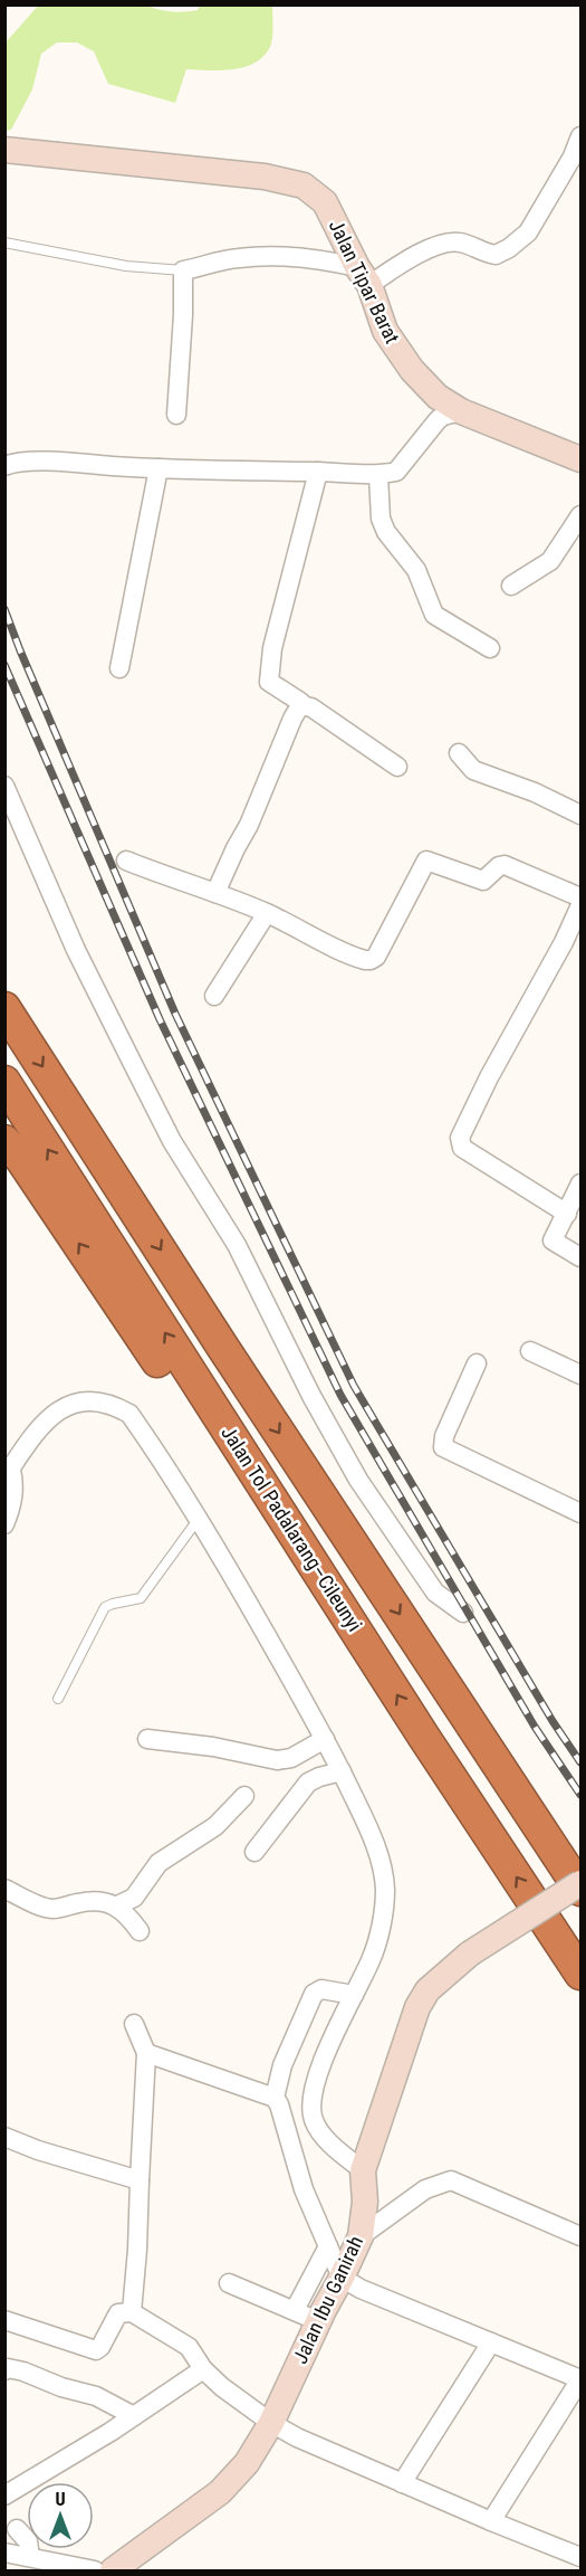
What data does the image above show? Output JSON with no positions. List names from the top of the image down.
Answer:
{
  "streets": {
    "highway": ["Jalan Tol Padalarang–Cileunyi"],
    "main road": ["Jalan Tipar Barat", "Jalan Ibu Ganirah"]
  },
  "north": "top"
}
